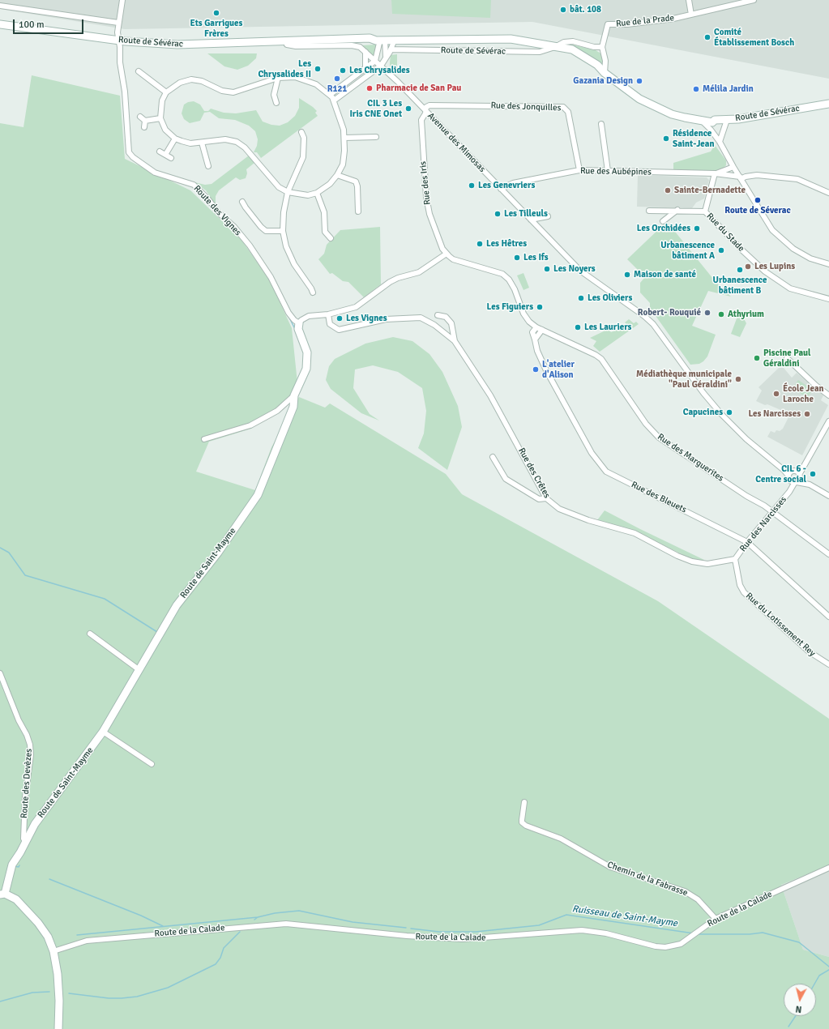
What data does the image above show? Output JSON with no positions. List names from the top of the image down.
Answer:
{
  "streets": {
    "main road": ["Route de Sévérac", "Route de Saint-Mayme"],
    "street": [
      "Rue de la Prade",
      "Rue des Jonquilles",
      "Avenue des Mimosas",
      "Rue des Aubépines",
      "Rue des Iris",
      "Route des Vignes",
      "Rue du Stade",
      "Rue des Marguerites",
      "Rue des Crêtes",
      "Rue des Bleuets",
      "Rue des Narcisses",
      "Rue du Lotissement Rey",
      "Route des Devèzes",
      "Chemin de la Fabrasse",
      "Route de la Calade"
    ]
  },
  "crossings": [
    ["Route de Sévérac", "Avenue des Mimosas"],
    ["Route de Sévérac", "Route des Vignes"],
    ["Rue des Jonquilles", "Avenue des Mimosas"],
    ["Rue des Jonquilles", "Rue des Aubépines"],
    ["Rue des Jonquilles", "Rue des Iris"],
    ["Avenue des Mimosas", "Rue des Aubépines"],
    ["Avenue des Mimosas", "Rue des Iris"],
    ["Rue des Aubépines", "Rue du Stade"],
    ["Route des Vignes", "Route de Saint-Mayme"],
    ["Rue des Marguerites", "Rue des Bleuets"],
    ["Rue des Marguerites", "Rue des Narcisses"],
    ["Rue des Crêtes", "Rue des Narcisses"],
    ["Rue des Crêtes", "Rue du Lotissement Rey"],
    ["Rue des Bleuets", "Rue des Narcisses"],
    ["Rue des Narcisses", "Rue du Lotissement Rey"],
    ["Route de Saint-Mayme", "Route des Devèzes"],
    ["Chemin de la Fabrasse", "Route de la Calade"]
  ],
  "water": ["Ruisseau de Saint-Mayme"],
  "places": [
    "bât. 108",
    "Ets Garrigues Frères",
    "Comité Établissement Bosch",
    "Les Chrysalides II",
    "Les Chrysalides",
    "R121",
    "Gazania Design",
    "Pharmacie de San Pau",
    "Mélila Jardin",
    "CIL 3 Les Iris CNE Onet",
    "Résidence Saint-Jean",
    "Les Genevriers",
    "Sainte-Bernadette",
    "Route de Séverac",
    "Les Tilleuls",
    "Les Orchidées",
    "Les Hêtres",
    "Urbanescence bâtiment A",
    "Les Ifs",
    "Les Lupins",
    "Les Noyers",
    "Urbanescence bâtiment B",
    "Maison de santé",
    "Les Oliviers",
    "Les Figuiers",
    "Robert- Rouquié",
    "Athyrium",
    "Les Vignes",
    "Les Lauriers",
    "Piscine Paul Géraldini",
    "L'atelier d'Alison",
    "Médiathèque municipale \"Paul Géraldini\"",
    "École Jean Laroche",
    "Capucines",
    "Les Narcisses",
    "CIL 6 - Centre social"
  ],
  "scale_bar": "100 m",
  "north": "bottom"
}
